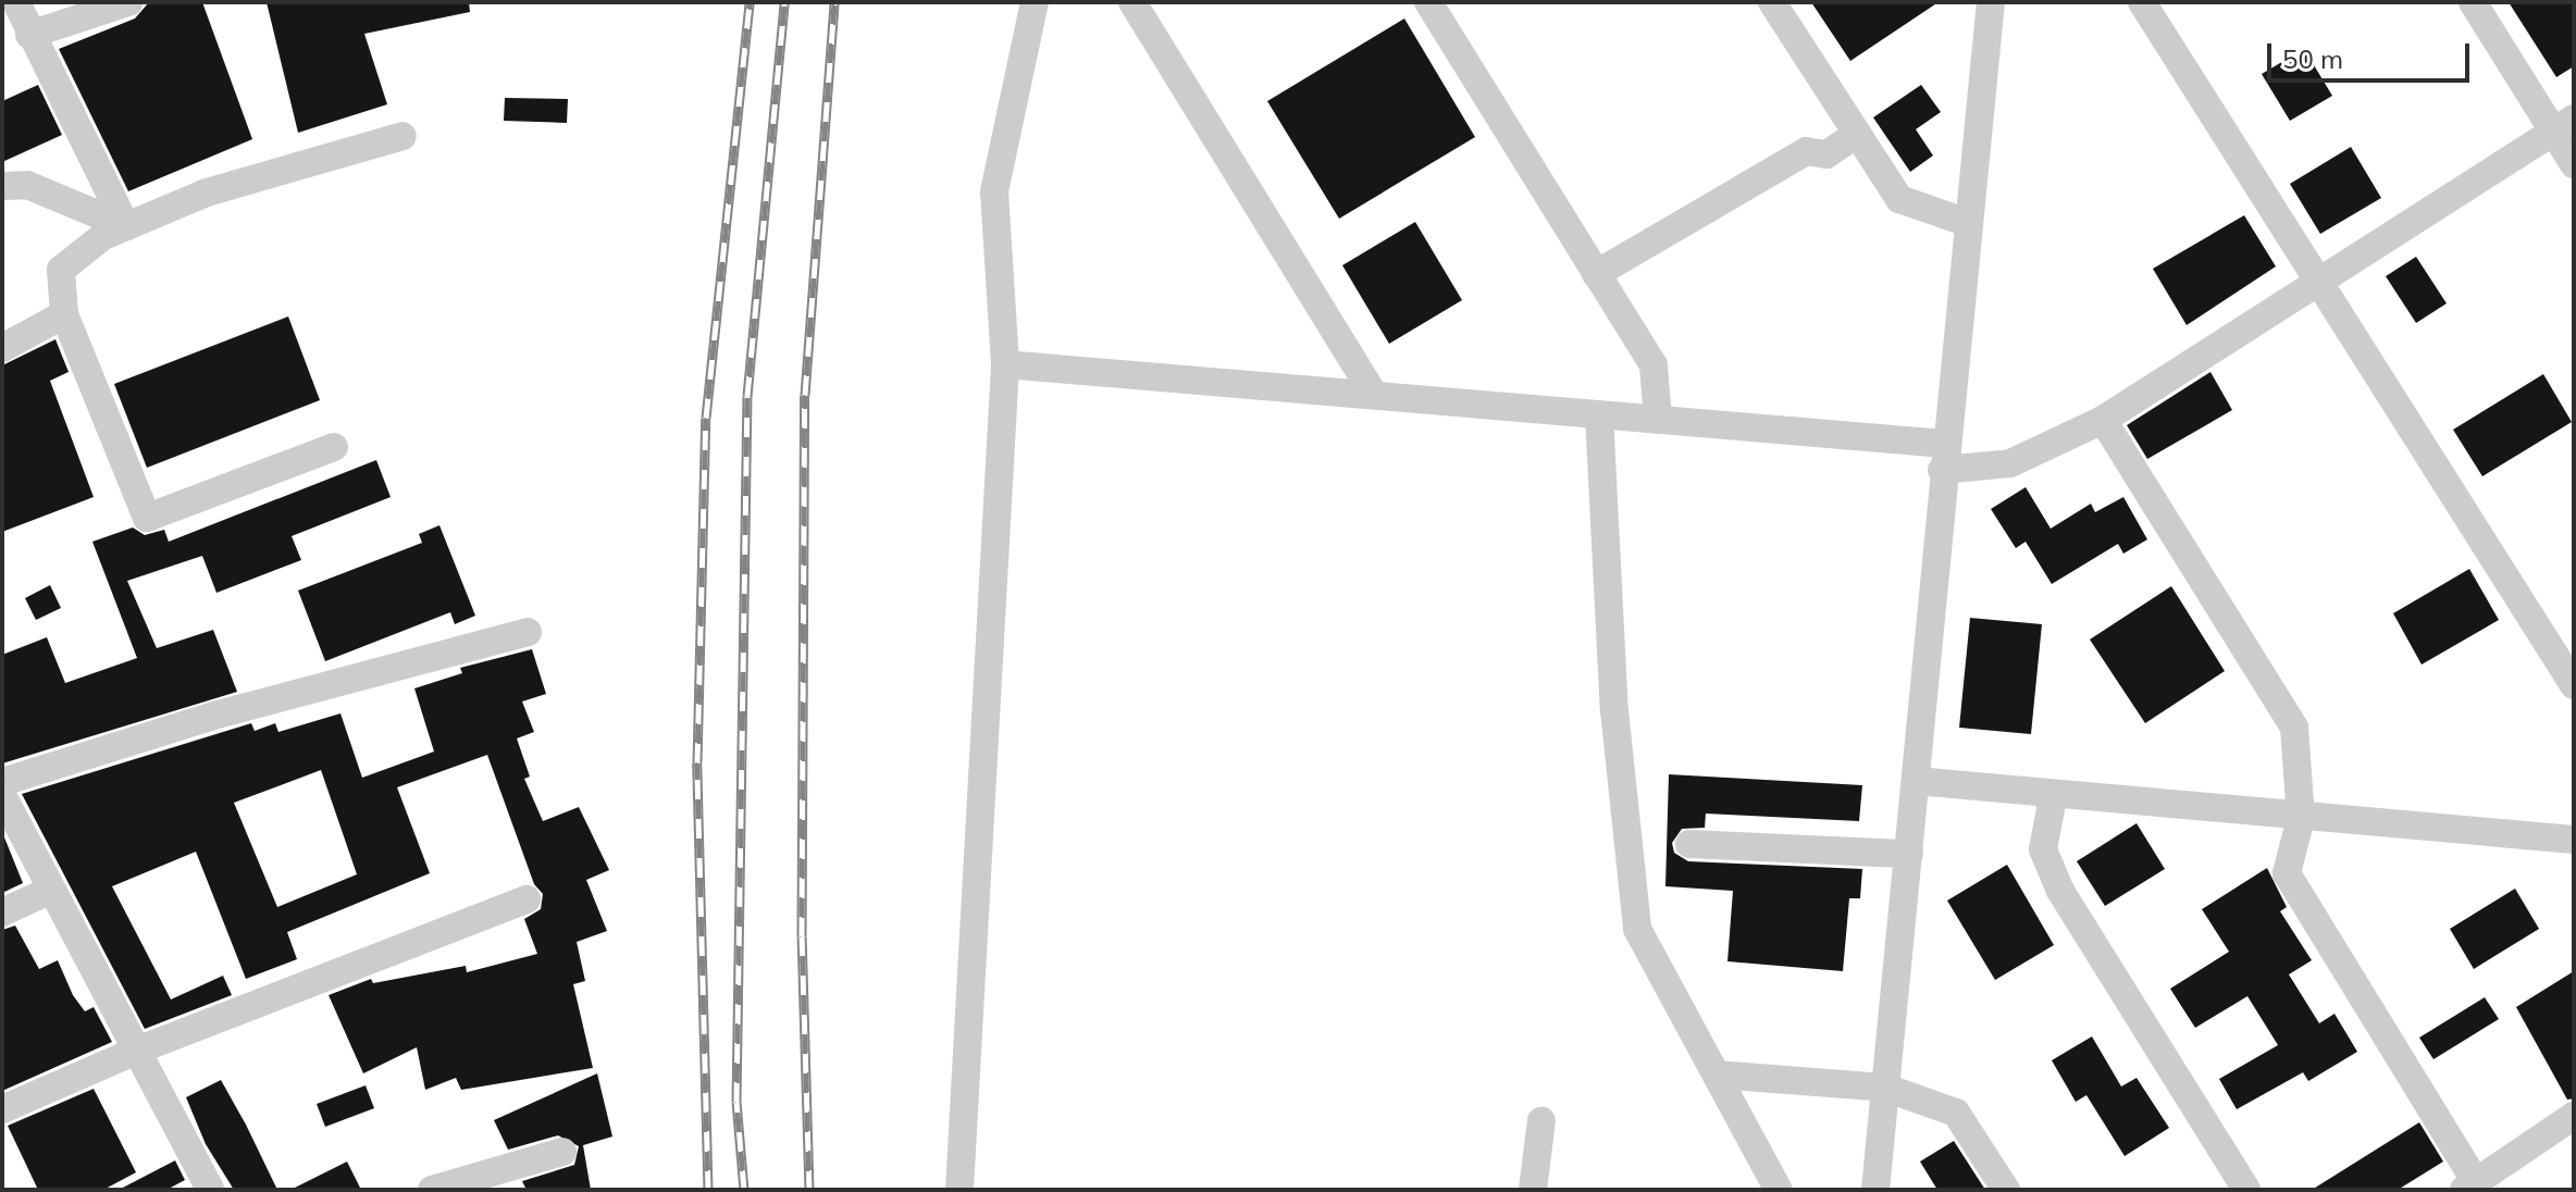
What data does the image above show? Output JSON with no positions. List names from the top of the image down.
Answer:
{
  "scale_bar": "50 m"
}
